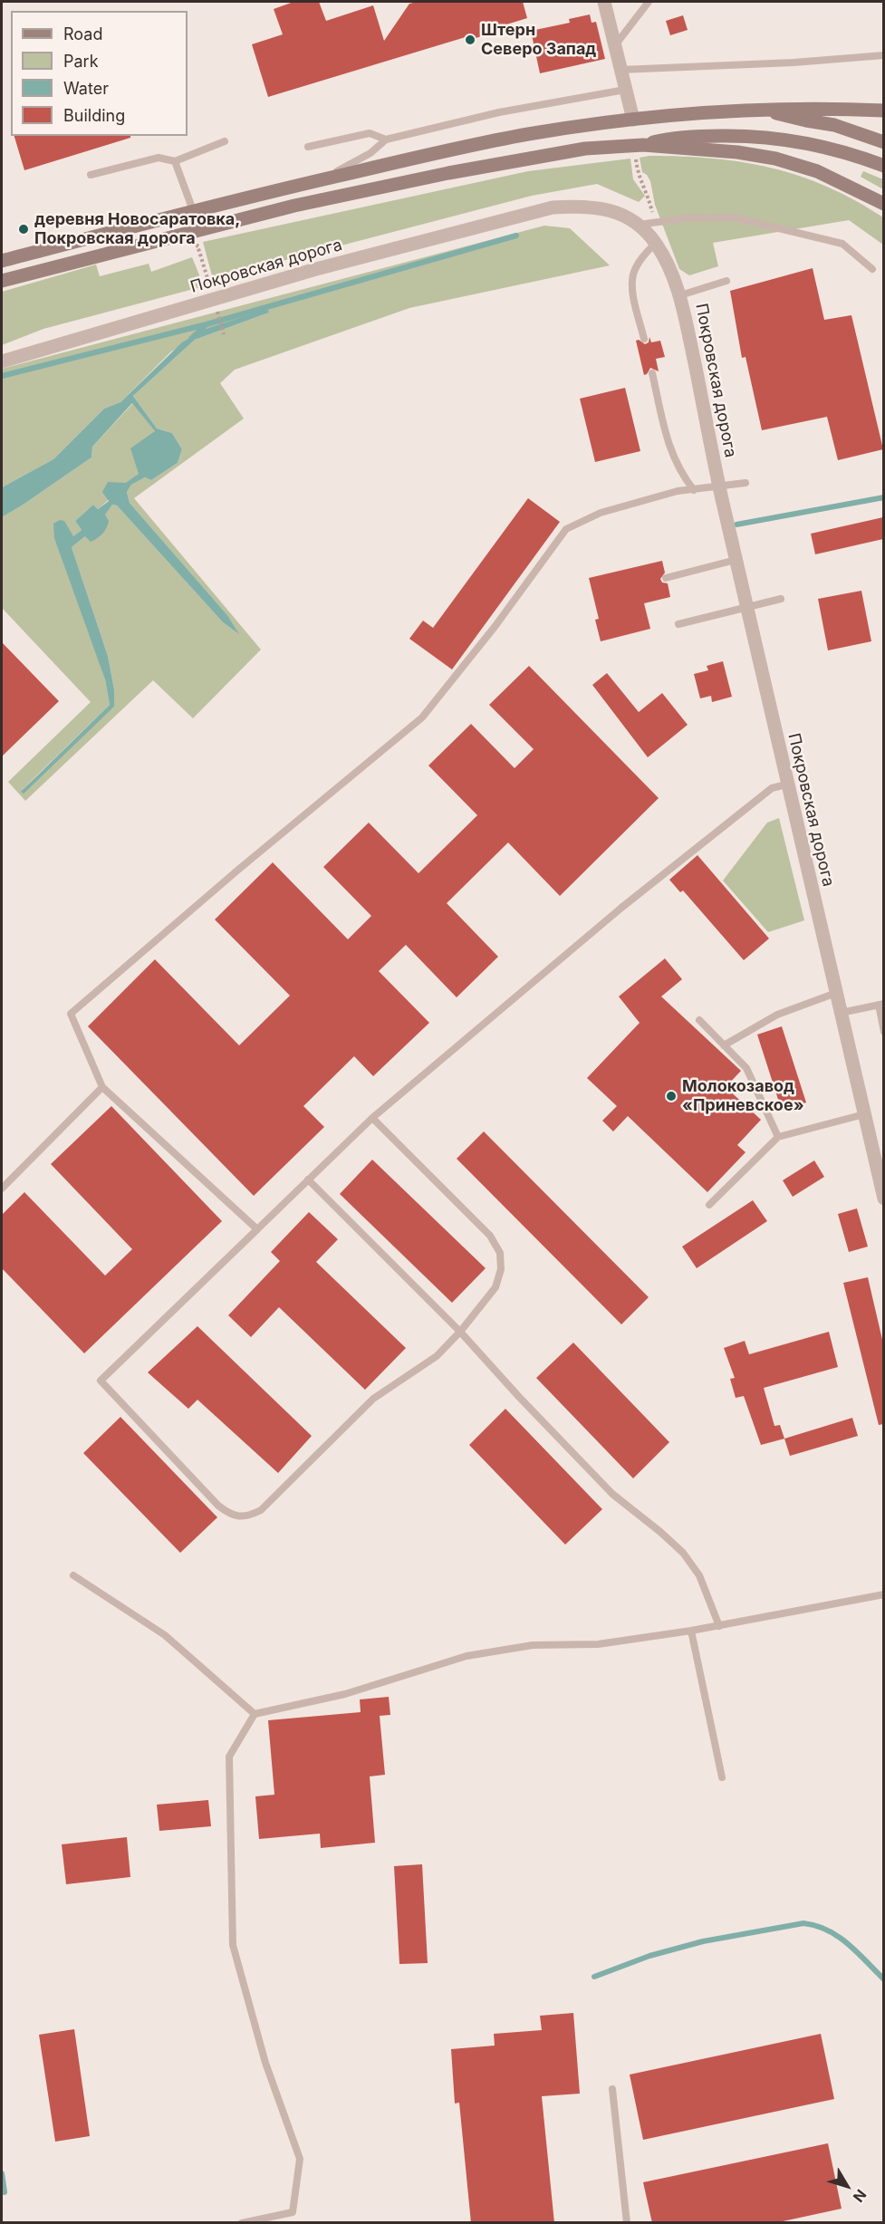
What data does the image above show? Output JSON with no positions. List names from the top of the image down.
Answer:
{
  "streets": {
    "street": ["Покровская дорога"]
  },
  "places": ["Штерн Северо Запад", "деревня Новосаратовка, Покровская дорога", "Молокозавод «Приневское»"],
  "legend": [
    "Road",
    "Park",
    "Water",
    "Building"
  ],
  "north": "bottom right"
}
